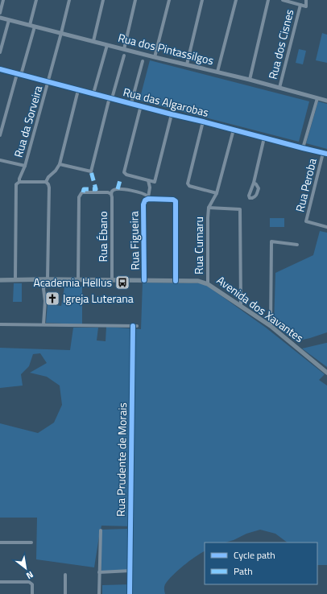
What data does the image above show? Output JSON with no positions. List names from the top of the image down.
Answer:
{
  "streets": {
    "main road": ["Avenida dos Xavantes"],
    "street": [
      "Rua dos Cisnes",
      "Rua dos Pintassilgos",
      "Rua das Algarobas",
      "Rua da Sorveira",
      "Rua Peroba",
      "Rua Ébano",
      "Rua Figueira",
      "Rua Cumaru",
      "Rua Prudente de Morais"
    ]
  },
  "crossings": [
    ["Rua dos Cisnes", "Rua dos Pintassilgos"],
    ["Rua dos Pintassilgos", "Rua da Sorveira"],
    ["Rua das Algarobas", "Rua da Sorveira"],
    ["Rua das Algarobas", "Rua Peroba"],
    ["Rua Ébano", "Avenida dos Xavantes"],
    ["Rua Figueira", "Avenida dos Xavantes"],
    ["Rua Cumaru", "Avenida dos Xavantes"]
  ],
  "places": {
    "bus stop": ["Academia Hellus"],
    "church": ["Igreja Luterana"]
  },
  "legend": ["Cycle path", "Path"],
  "north": "bottom right"
}
